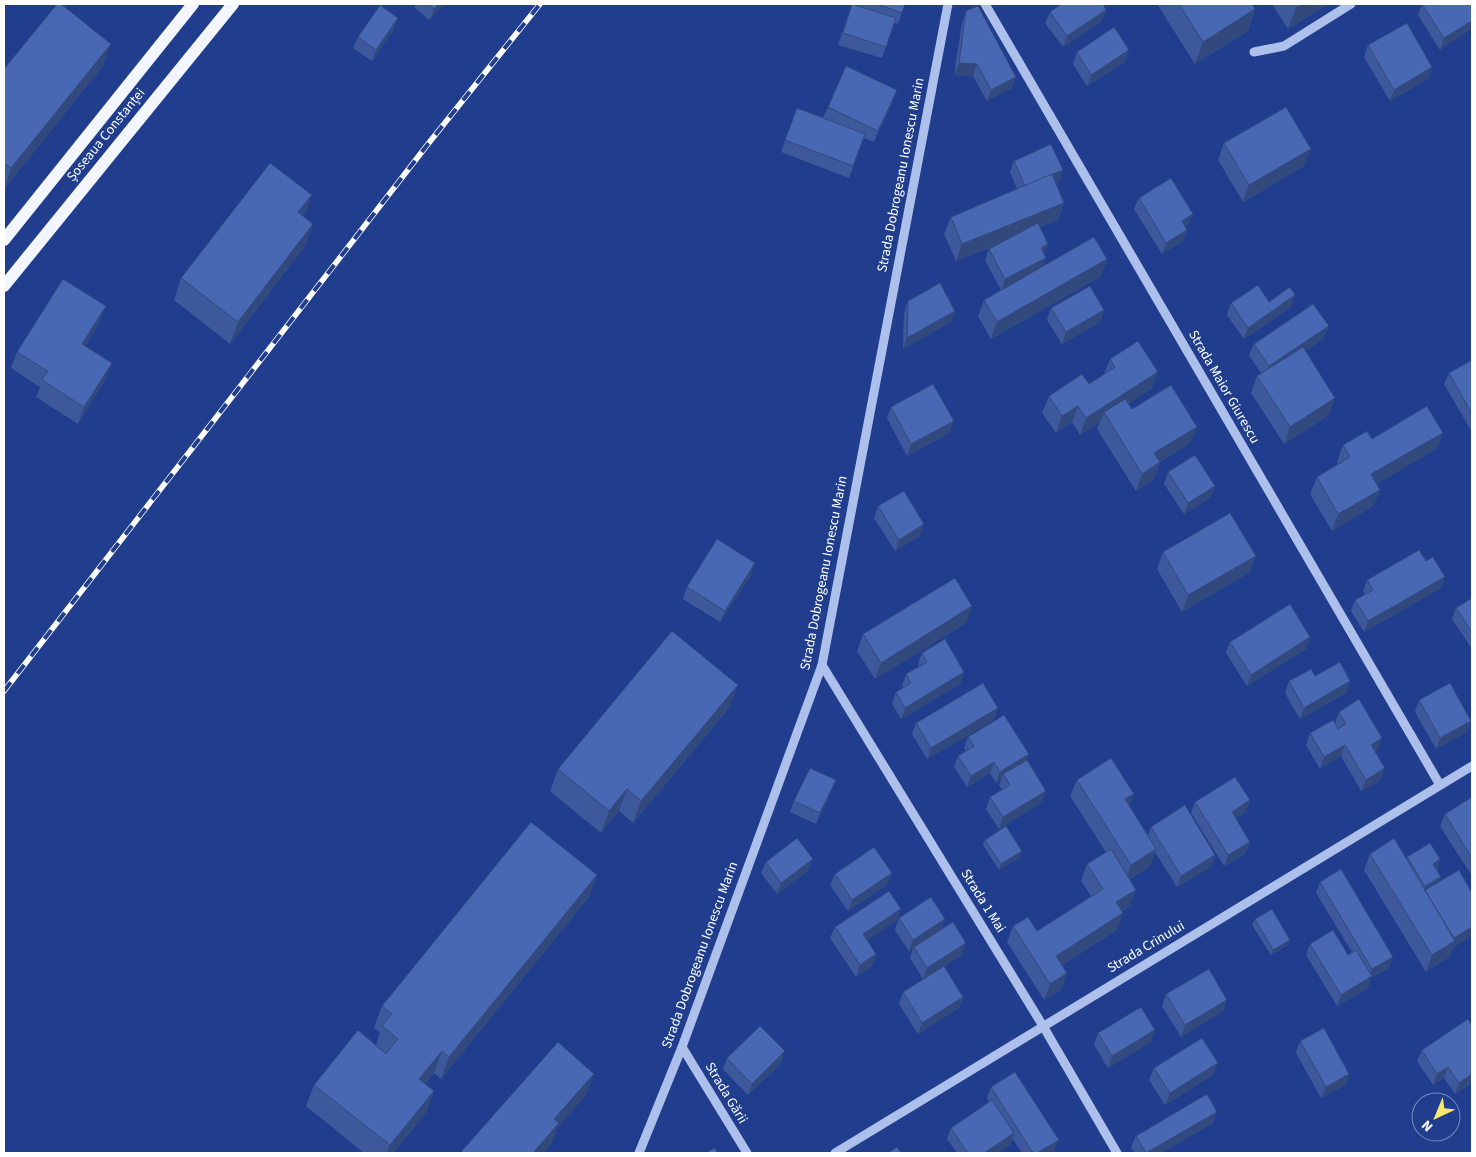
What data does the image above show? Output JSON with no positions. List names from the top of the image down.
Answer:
{
  "streets": {
    "main road": ["Șoseaua Constanței"],
    "street": [
      "Strada Dobrogeanu Ionescu Marin",
      "Strada Maior Giurescu",
      "Strada 1 Mai",
      "Strada Crinului",
      "Strada Gării"
    ]
  },
  "crossings": [
    ["Strada Dobrogeanu Ionescu Marin", "Strada 1 Mai"],
    ["Strada Dobrogeanu Ionescu Marin", "Strada Gării"],
    ["Strada Maior Giurescu", "Strada Crinului"],
    ["Strada 1 Mai", "Strada Crinului"]
  ],
  "north": "bottom left"
}
